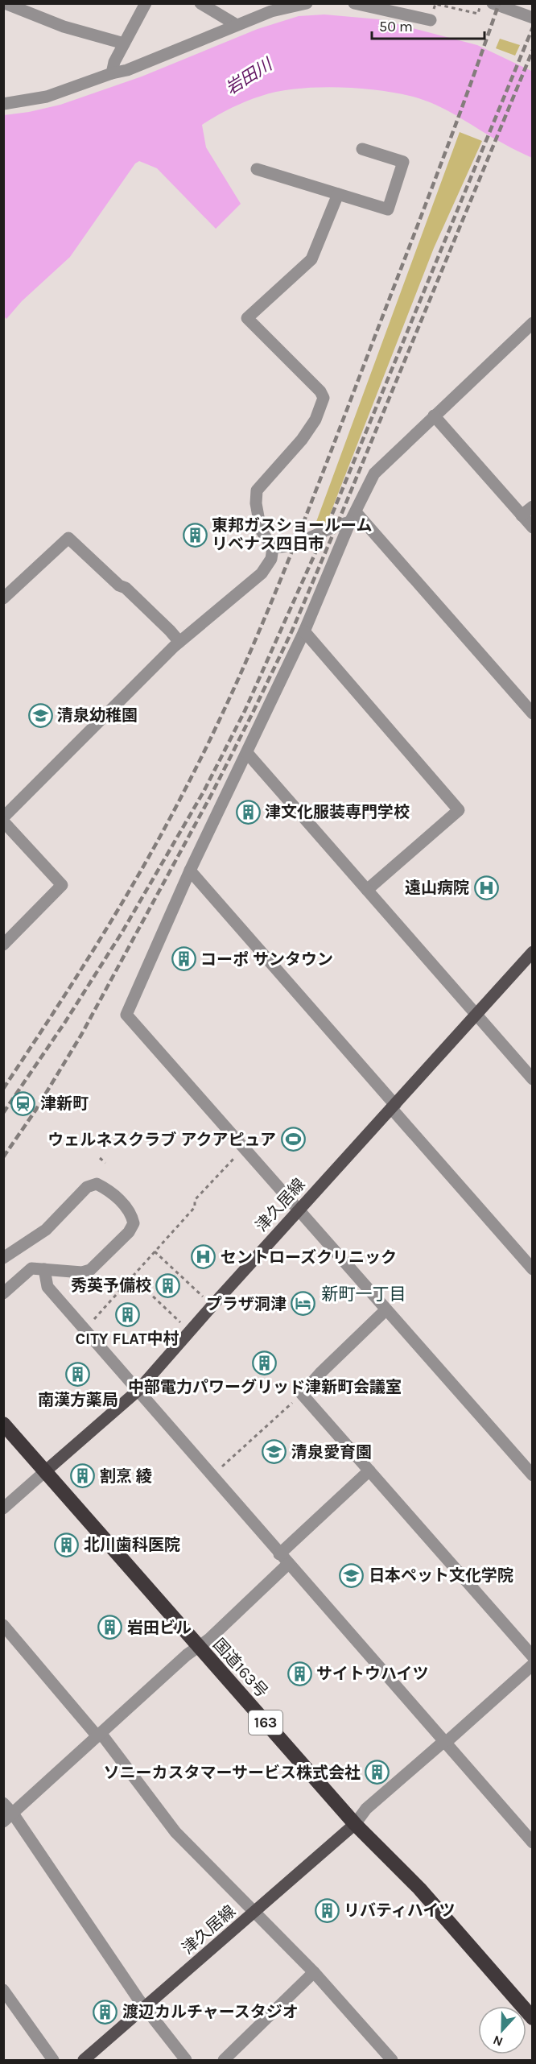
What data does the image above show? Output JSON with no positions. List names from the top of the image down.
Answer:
{
  "streets": {
    "highway": ["国道163号", "163"],
    "main road": ["津久居線"]
  },
  "crossings": [
    ["津久居線", "国道163号"]
  ],
  "districts": ["新町一丁目"],
  "water": ["岩田川"],
  "places": {
    "building": [
      "東邦ガスショールーム リベナス四日市",
      "津文化服装専門学校",
      "コーポ サンタウン",
      "秀英予備校",
      "CITY FLAT中村",
      "中部電力パワーグリッド津新町会議室",
      "南漢方薬局",
      "割烹 綾",
      "北川歯科医院",
      "岩田ビル",
      "サイトウハイツ",
      "ソニーカスタマーサービス株式会社",
      "リバティハイツ",
      "渡辺カルチャースタジオ"
    ],
    "school or university": ["清泉幼稚園", "清泉愛育園", "日本ペット文化学院"],
    "hospital": ["遠山病院", "セントローズクリニック"],
    "station": ["津新町"],
    "sports": ["ウェルネスクラブ アクアピュア"],
    "hotel": ["プラザ洞津"]
  },
  "scale_bar": "50 m",
  "north": "bottom"
}
